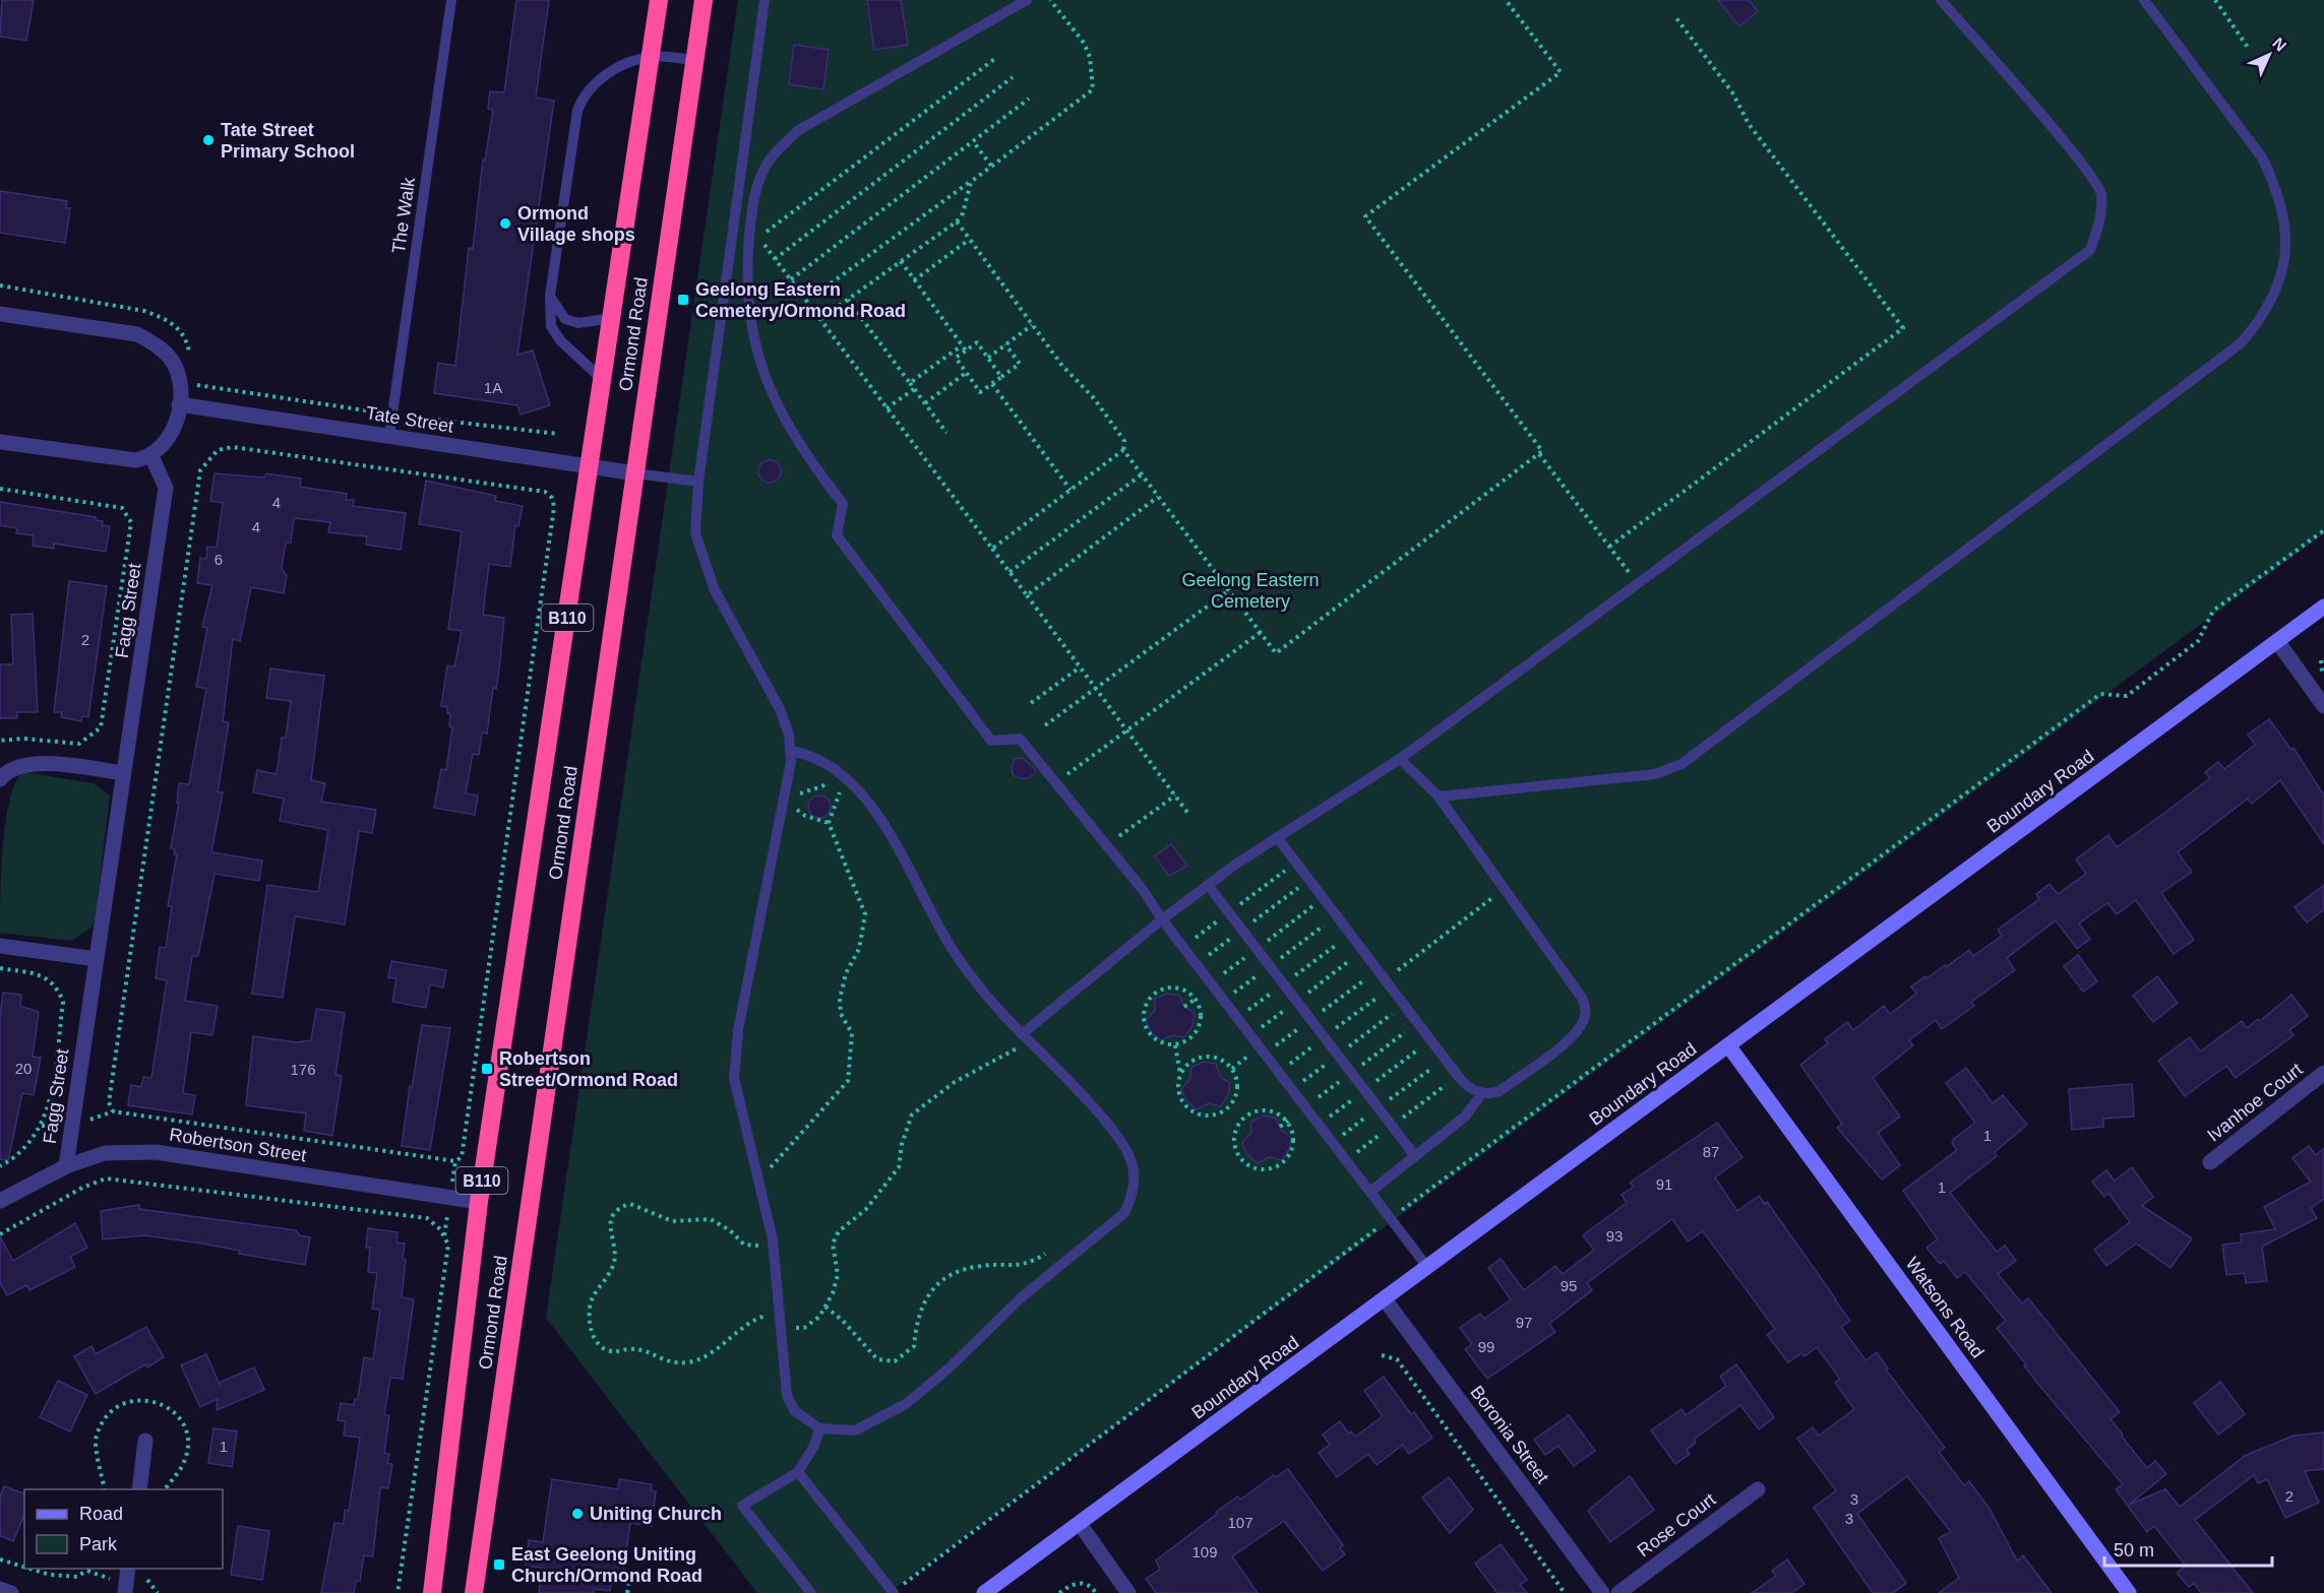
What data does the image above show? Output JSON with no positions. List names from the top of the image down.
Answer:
{
  "streets": {
    "highway": ["Ormond Road", "B110"],
    "main road": ["Boundary Road", "Watsons Road"],
    "street": [
      "Tate Street",
      "Fagg Street",
      "Ivanhoe Court",
      "Robertson Street",
      "Boronia Street",
      "Rose Court"
    ],
    "lane": ["The Walk"]
  },
  "crossings": [
    ["The Walk", "Tate Street"],
    ["Ormond Road", "Tate Street"],
    ["Ormond Road", "Robertson Street"],
    ["Fagg Street", "Robertson Street"],
    ["Boundary Road", "Watsons Road"],
    ["Boundary Road", "Boronia Street"]
  ],
  "parks": ["Geelong Eastern Cemetery"],
  "places": {
    "other": ["Tate Street Primary School", "Ormond Village shops", "Uniting Church"],
    "transit": ["Geelong Eastern Cemetery/Ormond Road", "Robertson Street/Ormond Road", "East Geelong Uniting Church/Ormond Road"]
  },
  "house_numbers": [
    "1A",
    "4",
    "4",
    "6",
    "2",
    "20",
    "176",
    "1",
    "87",
    "91",
    "1",
    "93",
    "95",
    "97",
    "99",
    "1",
    "2",
    "3",
    "3",
    "107",
    "109"
  ],
  "legend": ["Road", "Park"],
  "scale_bar": "50 m",
  "north": "top right"
}
